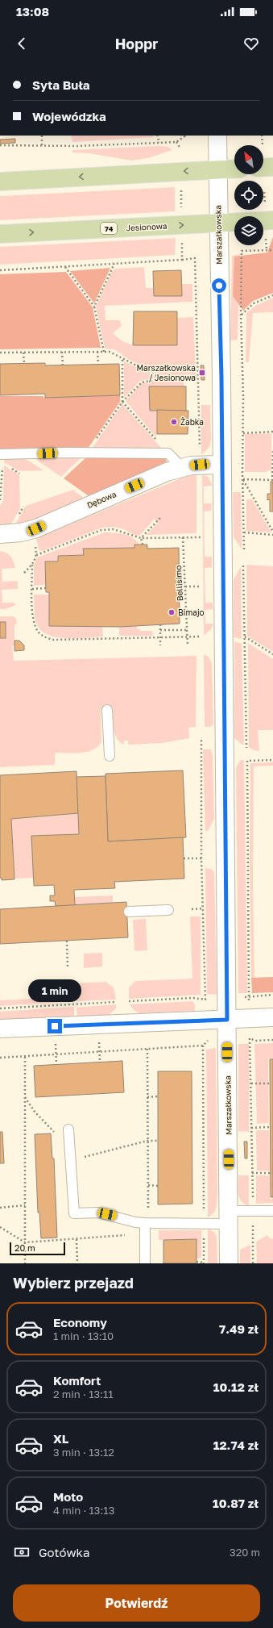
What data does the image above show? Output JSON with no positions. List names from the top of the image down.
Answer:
{
  "streets": {
    "main road": ["Jesionowa", "74"],
    "street": ["Marszałkowska", "Dębowa"],
    "path": ["Bellisimo"]
  },
  "crossings": [
    ["Jesionowa", "Marszałkowska"],
    ["Marszałkowska", "Dębowa"]
  ],
  "places": {
    "transit": ["Marszałkowska / Jesionowa"],
    "other": ["Żabka", "Bimajo"]
  },
  "scale_bar": "20 m",
  "north": "top left",
  "page": {
    "status": "13:08",
    "header": "Hoppr",
    "banner": ["Syta Buła", "Wojewódzka"],
    "bubble": "1 min",
    "scale": "20 m",
    "heading": "Wybierz przejazd",
    "list": [
      {
        "name": "Economy",
        "note": "1 min · 13:10",
        "value": "7.49 zł"
      },
      {
        "name": "Komfort",
        "note": "2 min · 13:11",
        "value": "10.12 zł"
      },
      {
        "name": "XL",
        "note": "3 min · 13:12",
        "value": "12.74 zł"
      },
      {
        "name": "Moto",
        "note": "4 min · 13:13",
        "value": "10.87 zł"
      }
    ],
    "pay": ["Gotówka", "320 m"],
    "buttons": "Potwierdź"
  }
}
